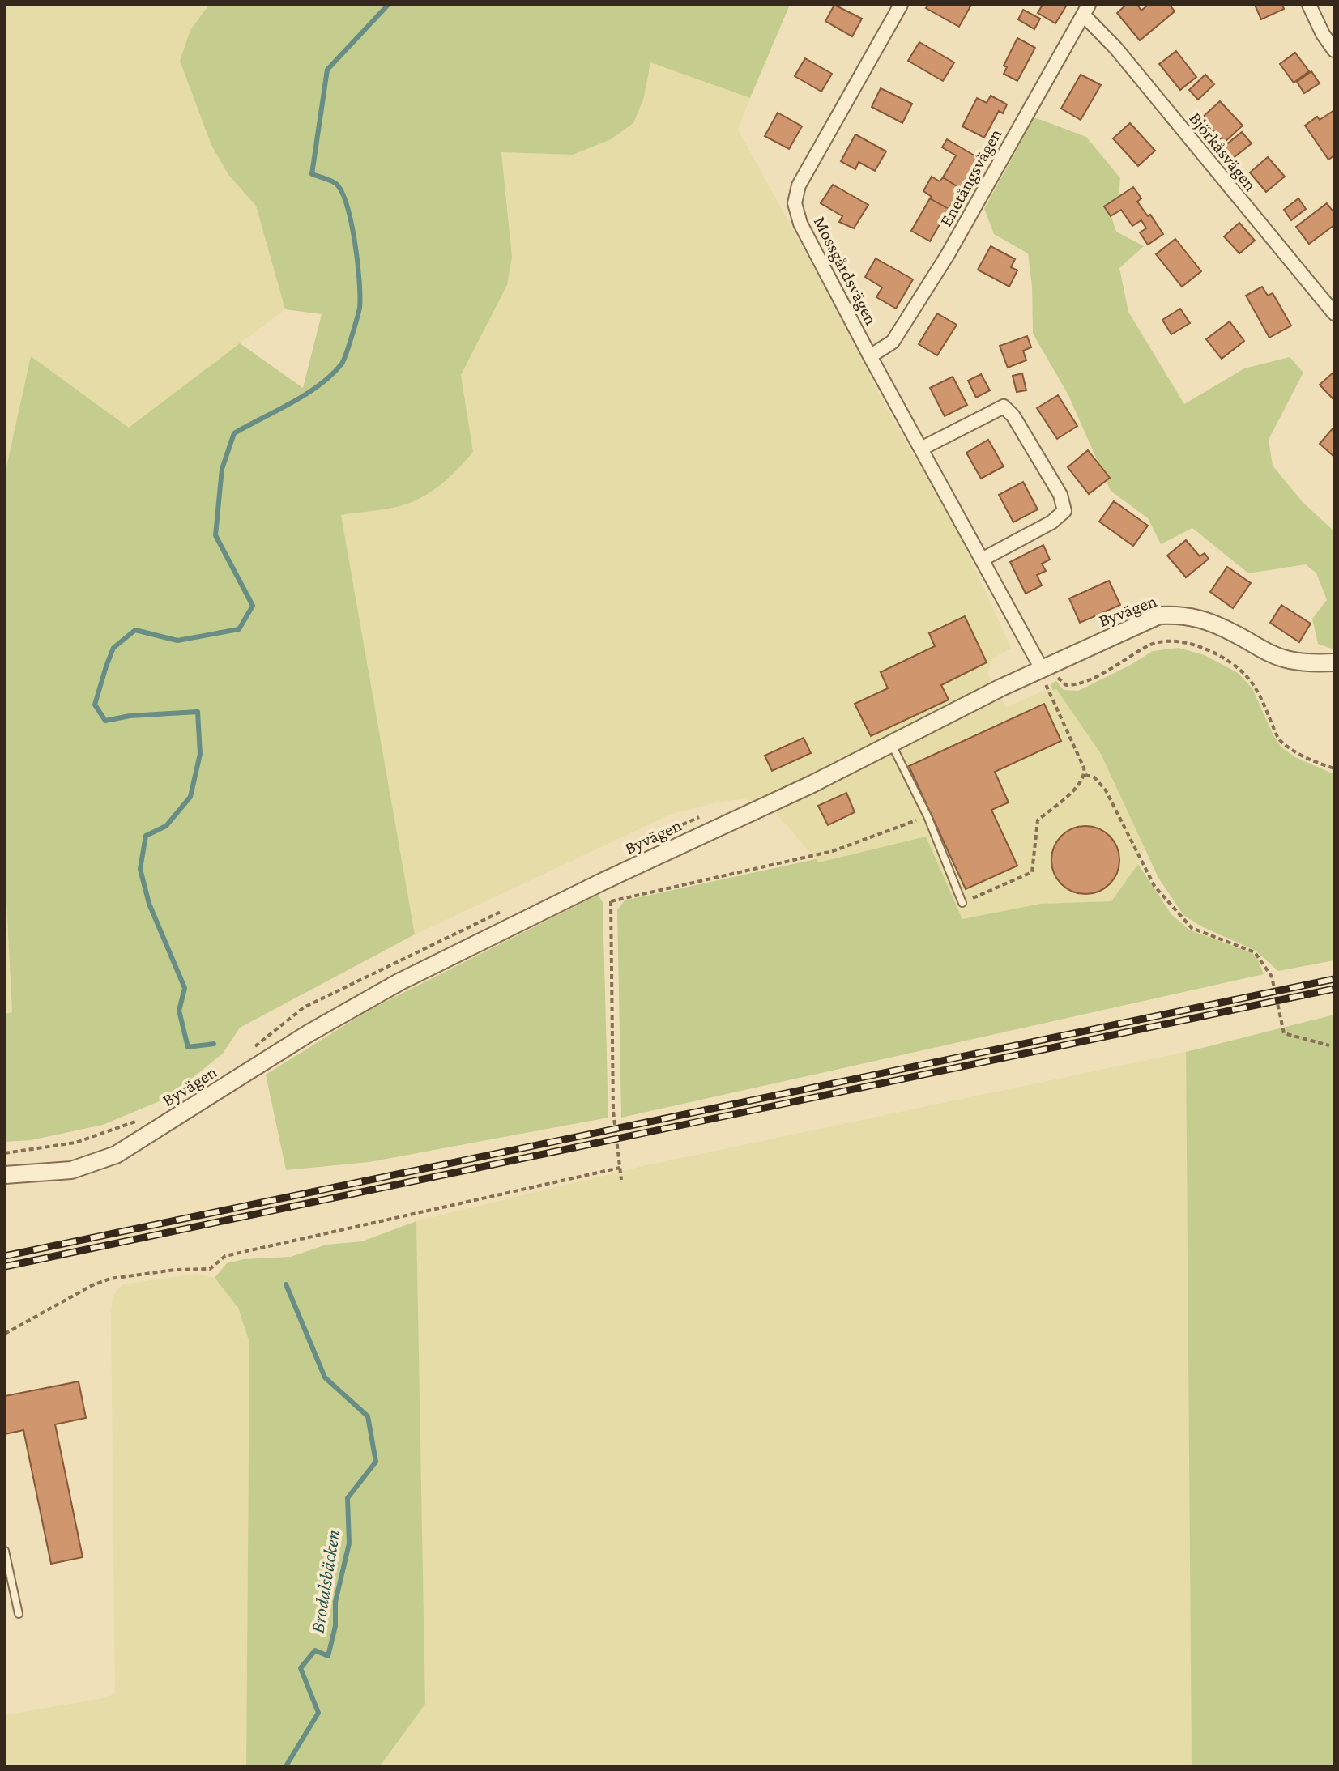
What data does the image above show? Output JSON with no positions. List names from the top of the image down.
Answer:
{
  "streets": {
    "street": [
      "Björkåsvägen",
      "Enetångsvägen",
      "Mossgårdsvägen",
      "Byvägen"
    ]
  },
  "crossings": [
    ["Björkåsvägen", "Enetångsvägen"],
    ["Enetångsvägen", "Mossgårdsvägen"],
    ["Mossgårdsvägen", "Byvägen"]
  ],
  "water": ["Brodalsbäcken"]
}
